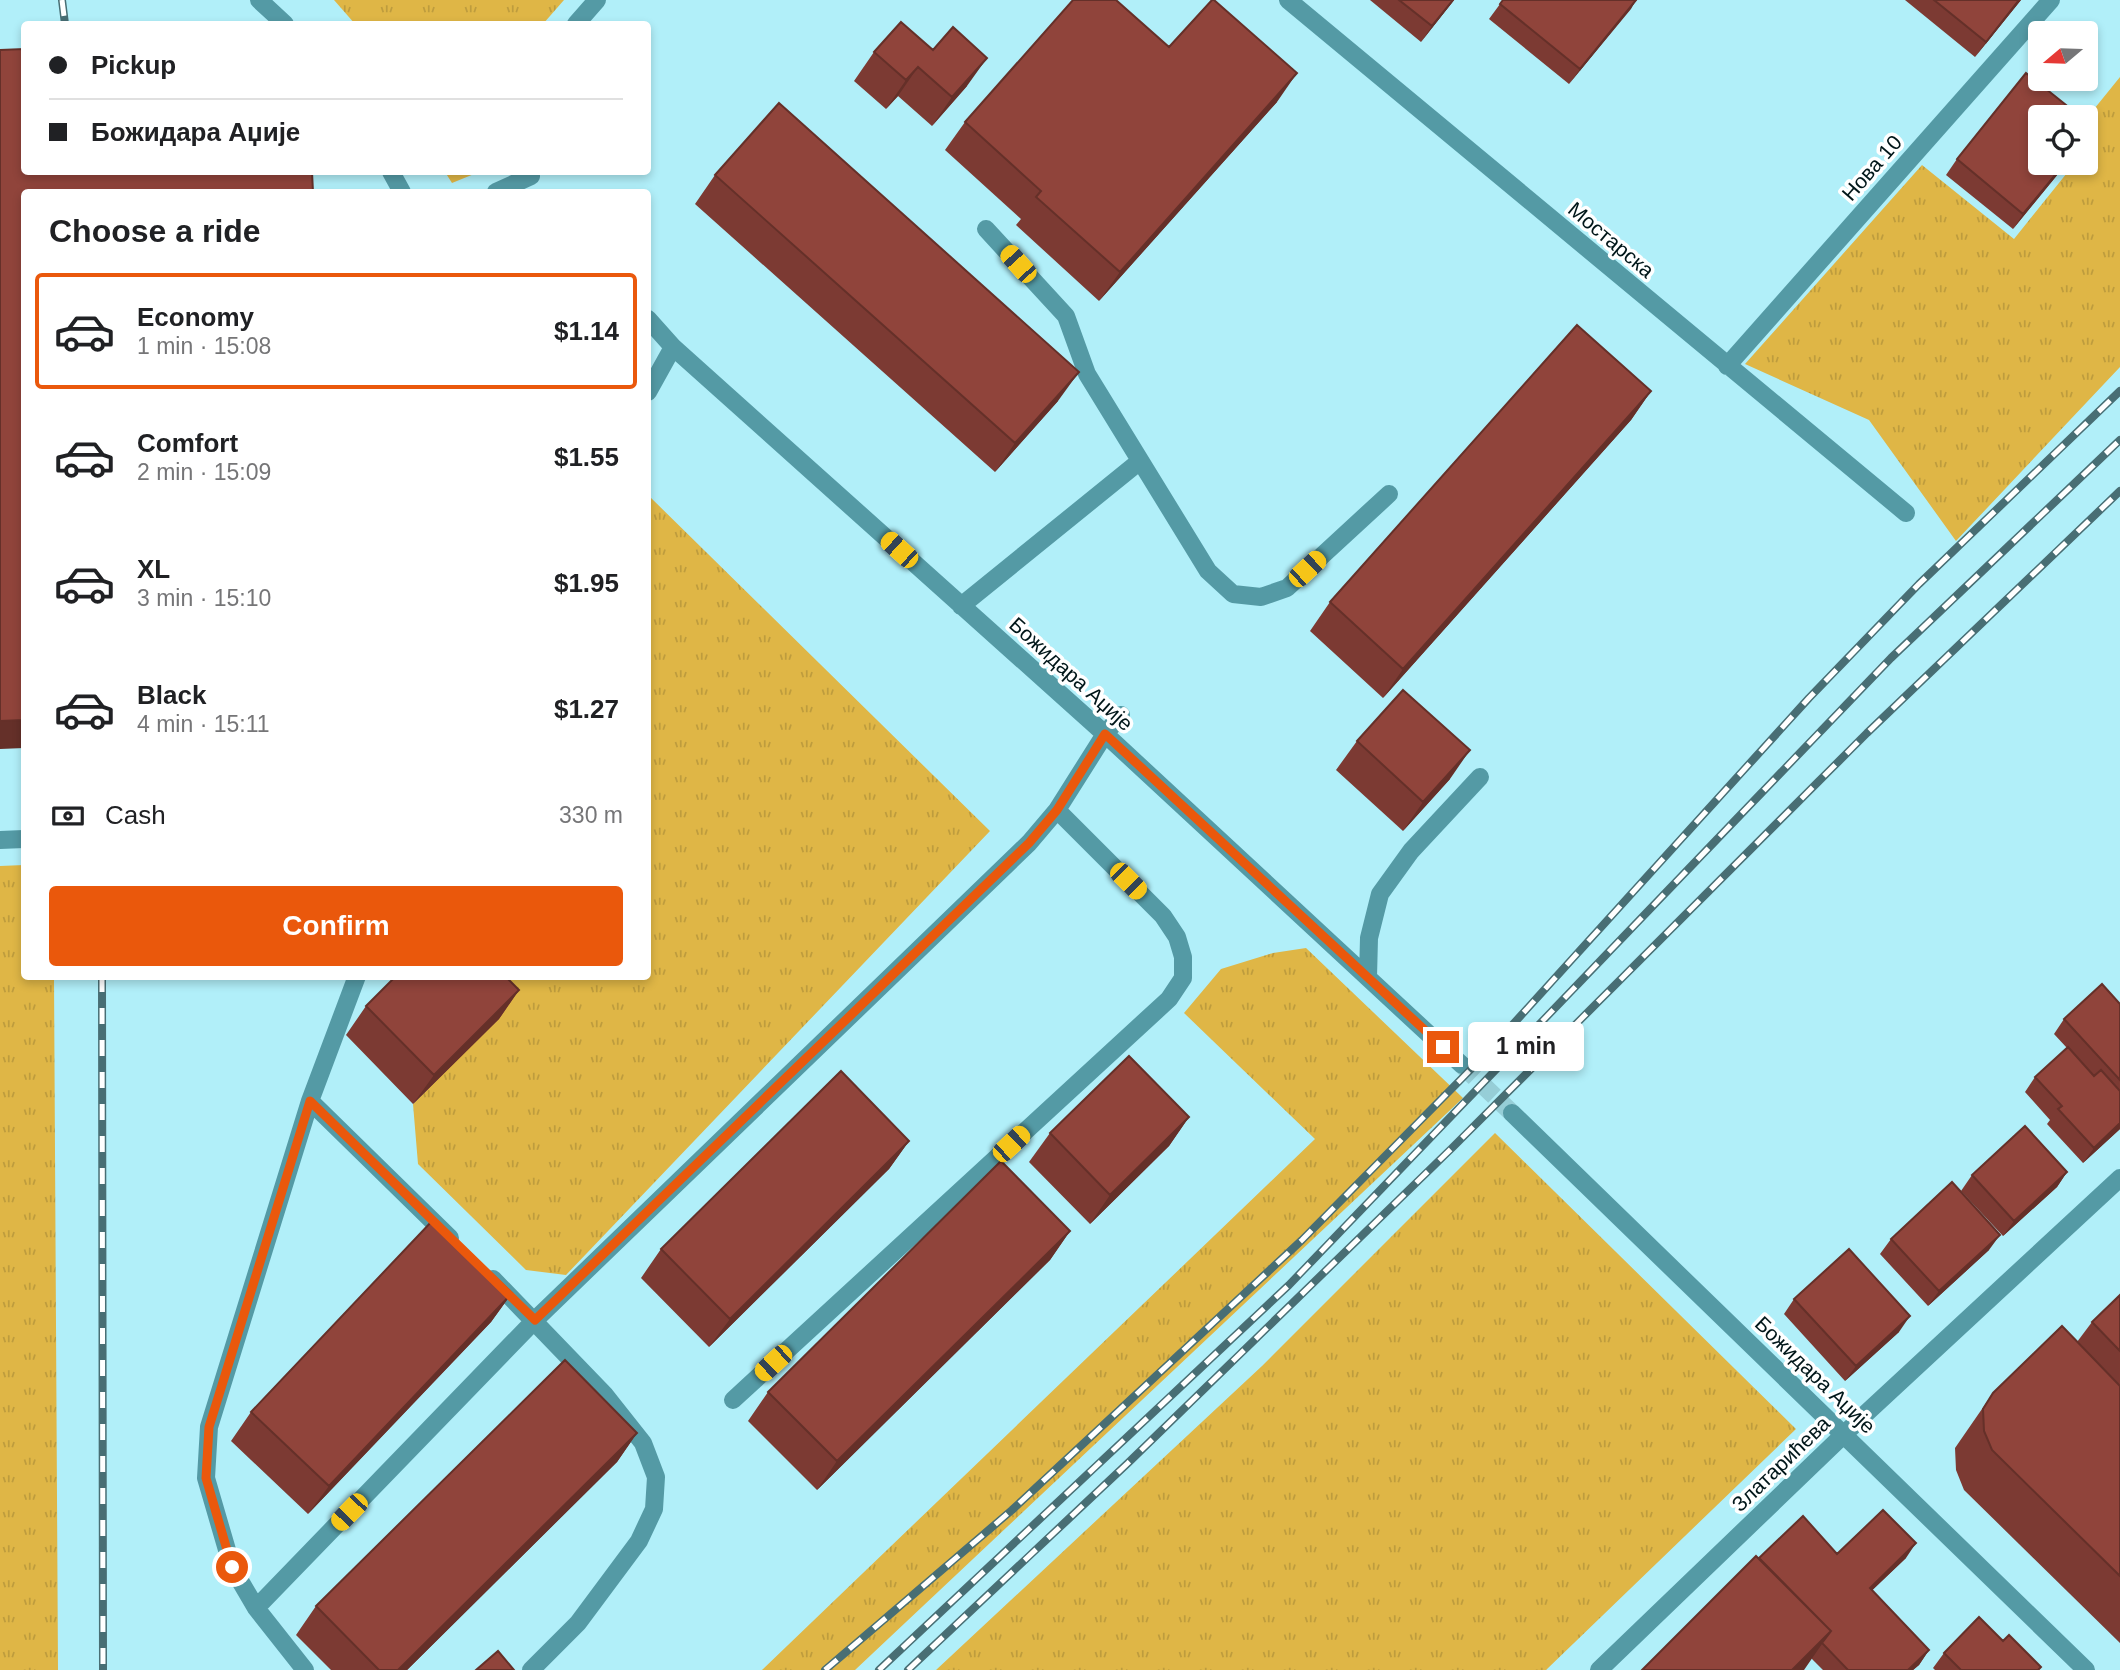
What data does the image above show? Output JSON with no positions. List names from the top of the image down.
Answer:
{
  "streets": {
    "street": [
      "Нова 10",
      "Мостарска",
      "Божидара Аџије",
      "Златарићева"
    ]
  },
  "crossings": [
    ["Нова 10", "Мостарска"],
    ["Божидара Аџије", "Златарићева"]
  ],
  "north": "left",
  "page": {
    "banner": ["Pickup", "Божидара Аџије"],
    "heading": "Choose a ride",
    "list": [
      {
        "name": "Economy",
        "note": "1 min · 15:08",
        "value": "$1.14"
      },
      {
        "name": "Comfort",
        "note": "2 min · 15:09",
        "value": "$1.55"
      },
      {
        "name": "XL",
        "note": "3 min · 15:10",
        "value": "$1.95"
      },
      {
        "name": "Black",
        "note": "4 min · 15:11",
        "value": "$1.27"
      }
    ],
    "pay": ["Cash", "330 m"],
    "buttons": "Confirm",
    "bubble": "1 min"
  }
}
